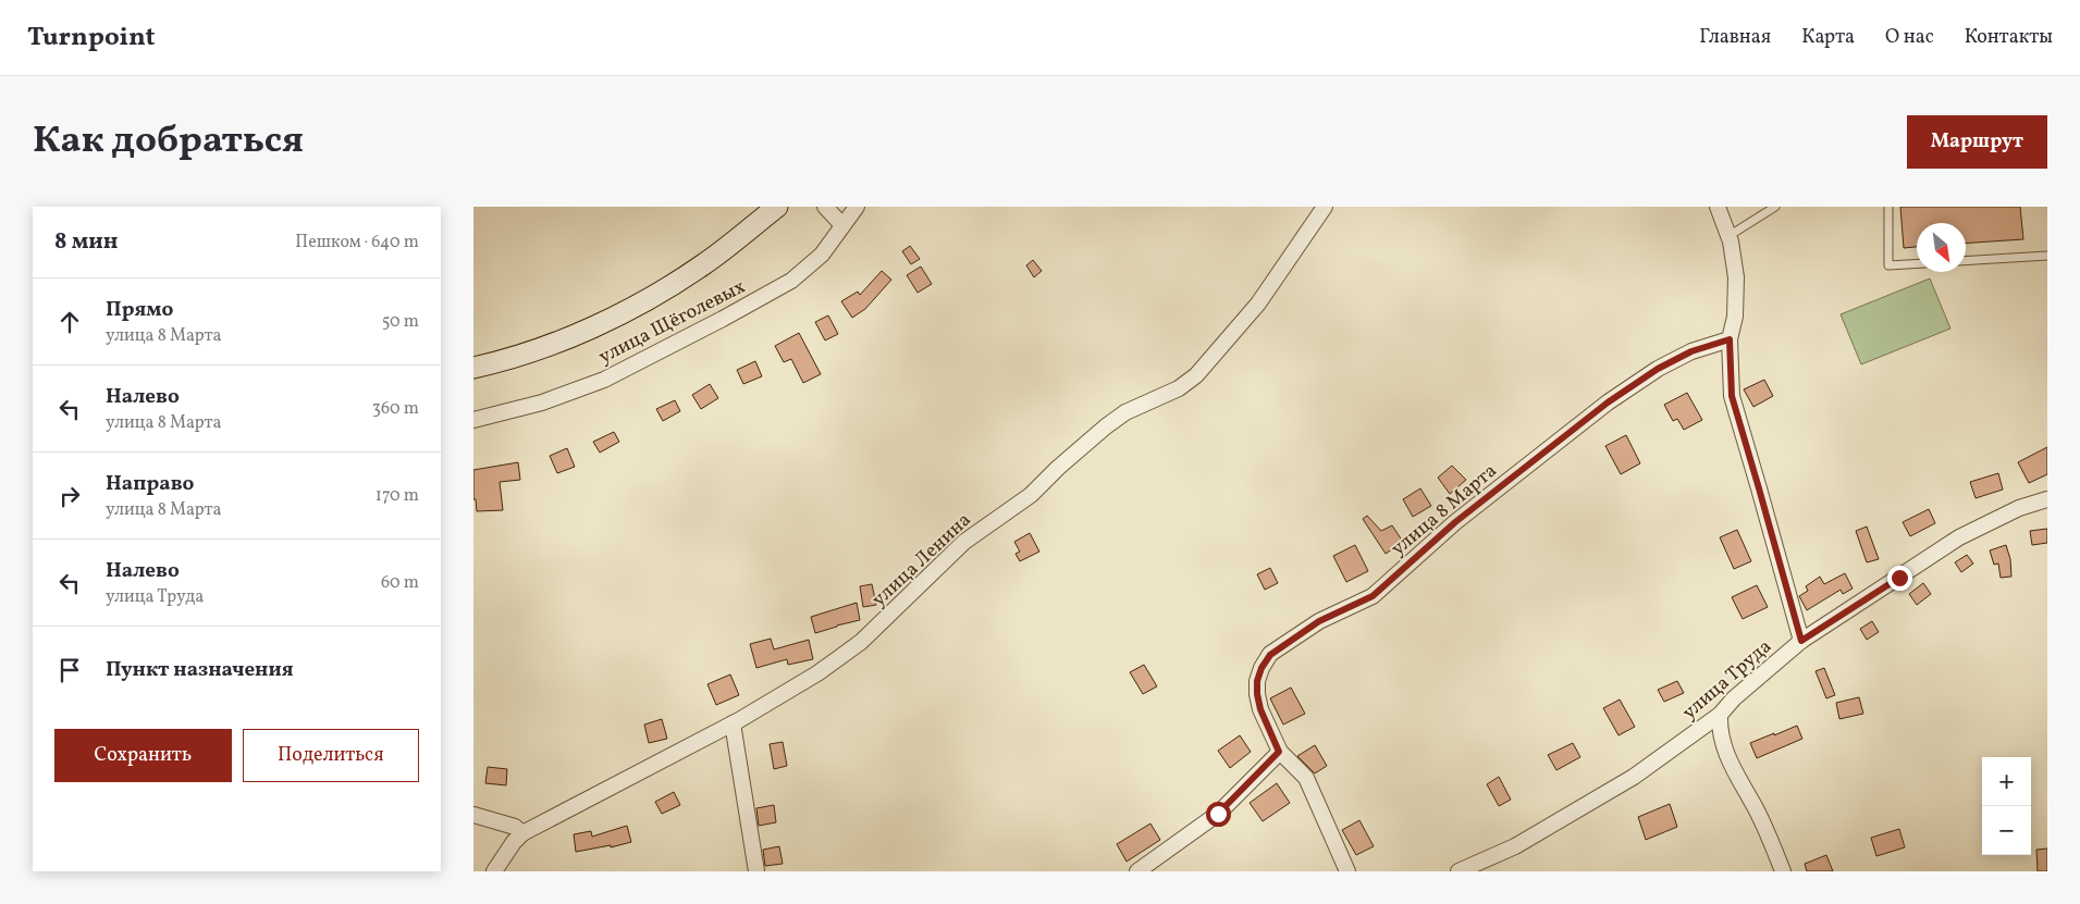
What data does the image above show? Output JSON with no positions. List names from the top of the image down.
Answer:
{
  "streets": {
    "street": [
      "улица Щёголевых",
      "улица 8 Марта",
      "улица Ленина",
      "улица Труда"
    ]
  },
  "north": "bottom right",
  "page": {
    "header": "Turnpoint",
    "nav": [
      "Главная",
      "Карта",
      "О нас",
      "Контакты"
    ],
    "title": "Как добраться",
    "buttons": [
      "Маршрут",
      ["Сохранить", "Поделиться"]
    ],
    "heading": ["8 мин", "Пешком · 640 m"],
    "list": [
      ["Прямо", "улица 8 Марта", "50 m"],
      ["Налево", "улица 8 Марта", "360 m"],
      ["Направо", "улица 8 Марта", "170 m"],
      ["Налево", "улица Труда", "60 m"],
      "Пункт назначения"
    ],
    "map_buttons": ["+", "−"]
  }
}
